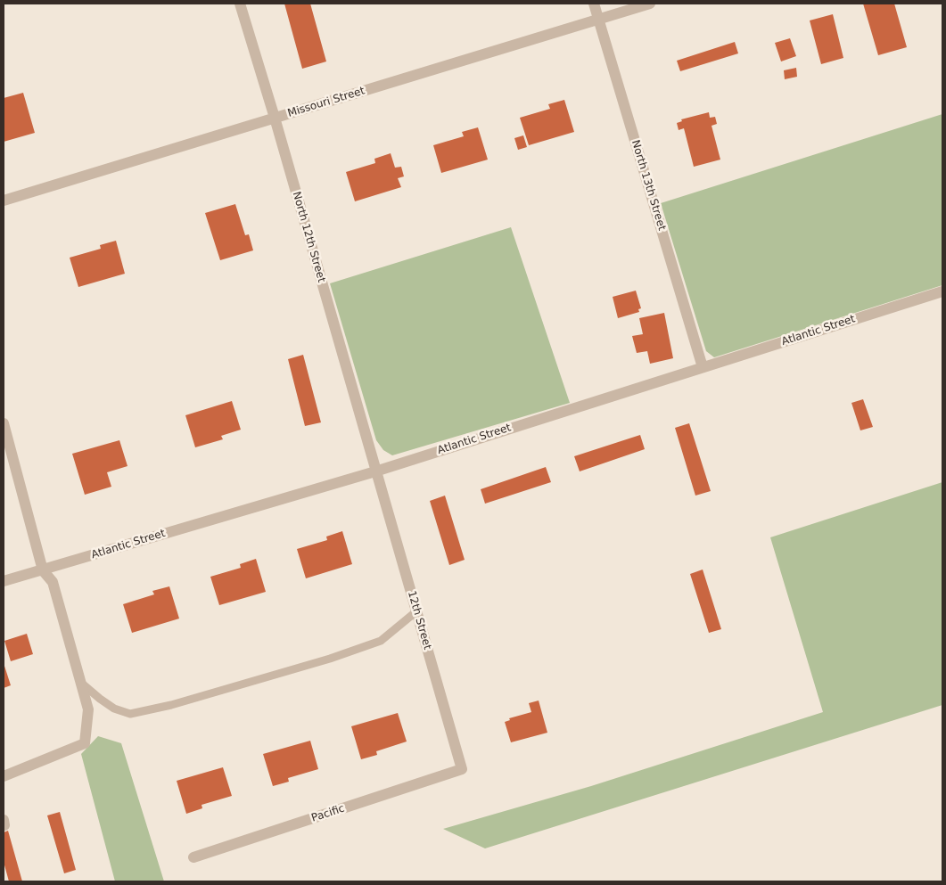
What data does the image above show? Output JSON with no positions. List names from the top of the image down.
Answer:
{
  "streets": {
    "street": [
      "Missouri Street",
      "North 13th Street",
      "North 12th Street",
      "Atlantic Street",
      "12th Street",
      "Pacific"
    ]
  },
  "crossings": [
    ["Missouri Street", "North 13th Street"],
    ["Missouri Street", "North 12th Street"],
    ["North 13th Street", "Atlantic Street"],
    ["North 12th Street", "Atlantic Street"],
    ["North 12th Street", "12th Street"],
    ["Atlantic Street", "12th Street"],
    ["12th Street", "Pacific"]
  ]
}
